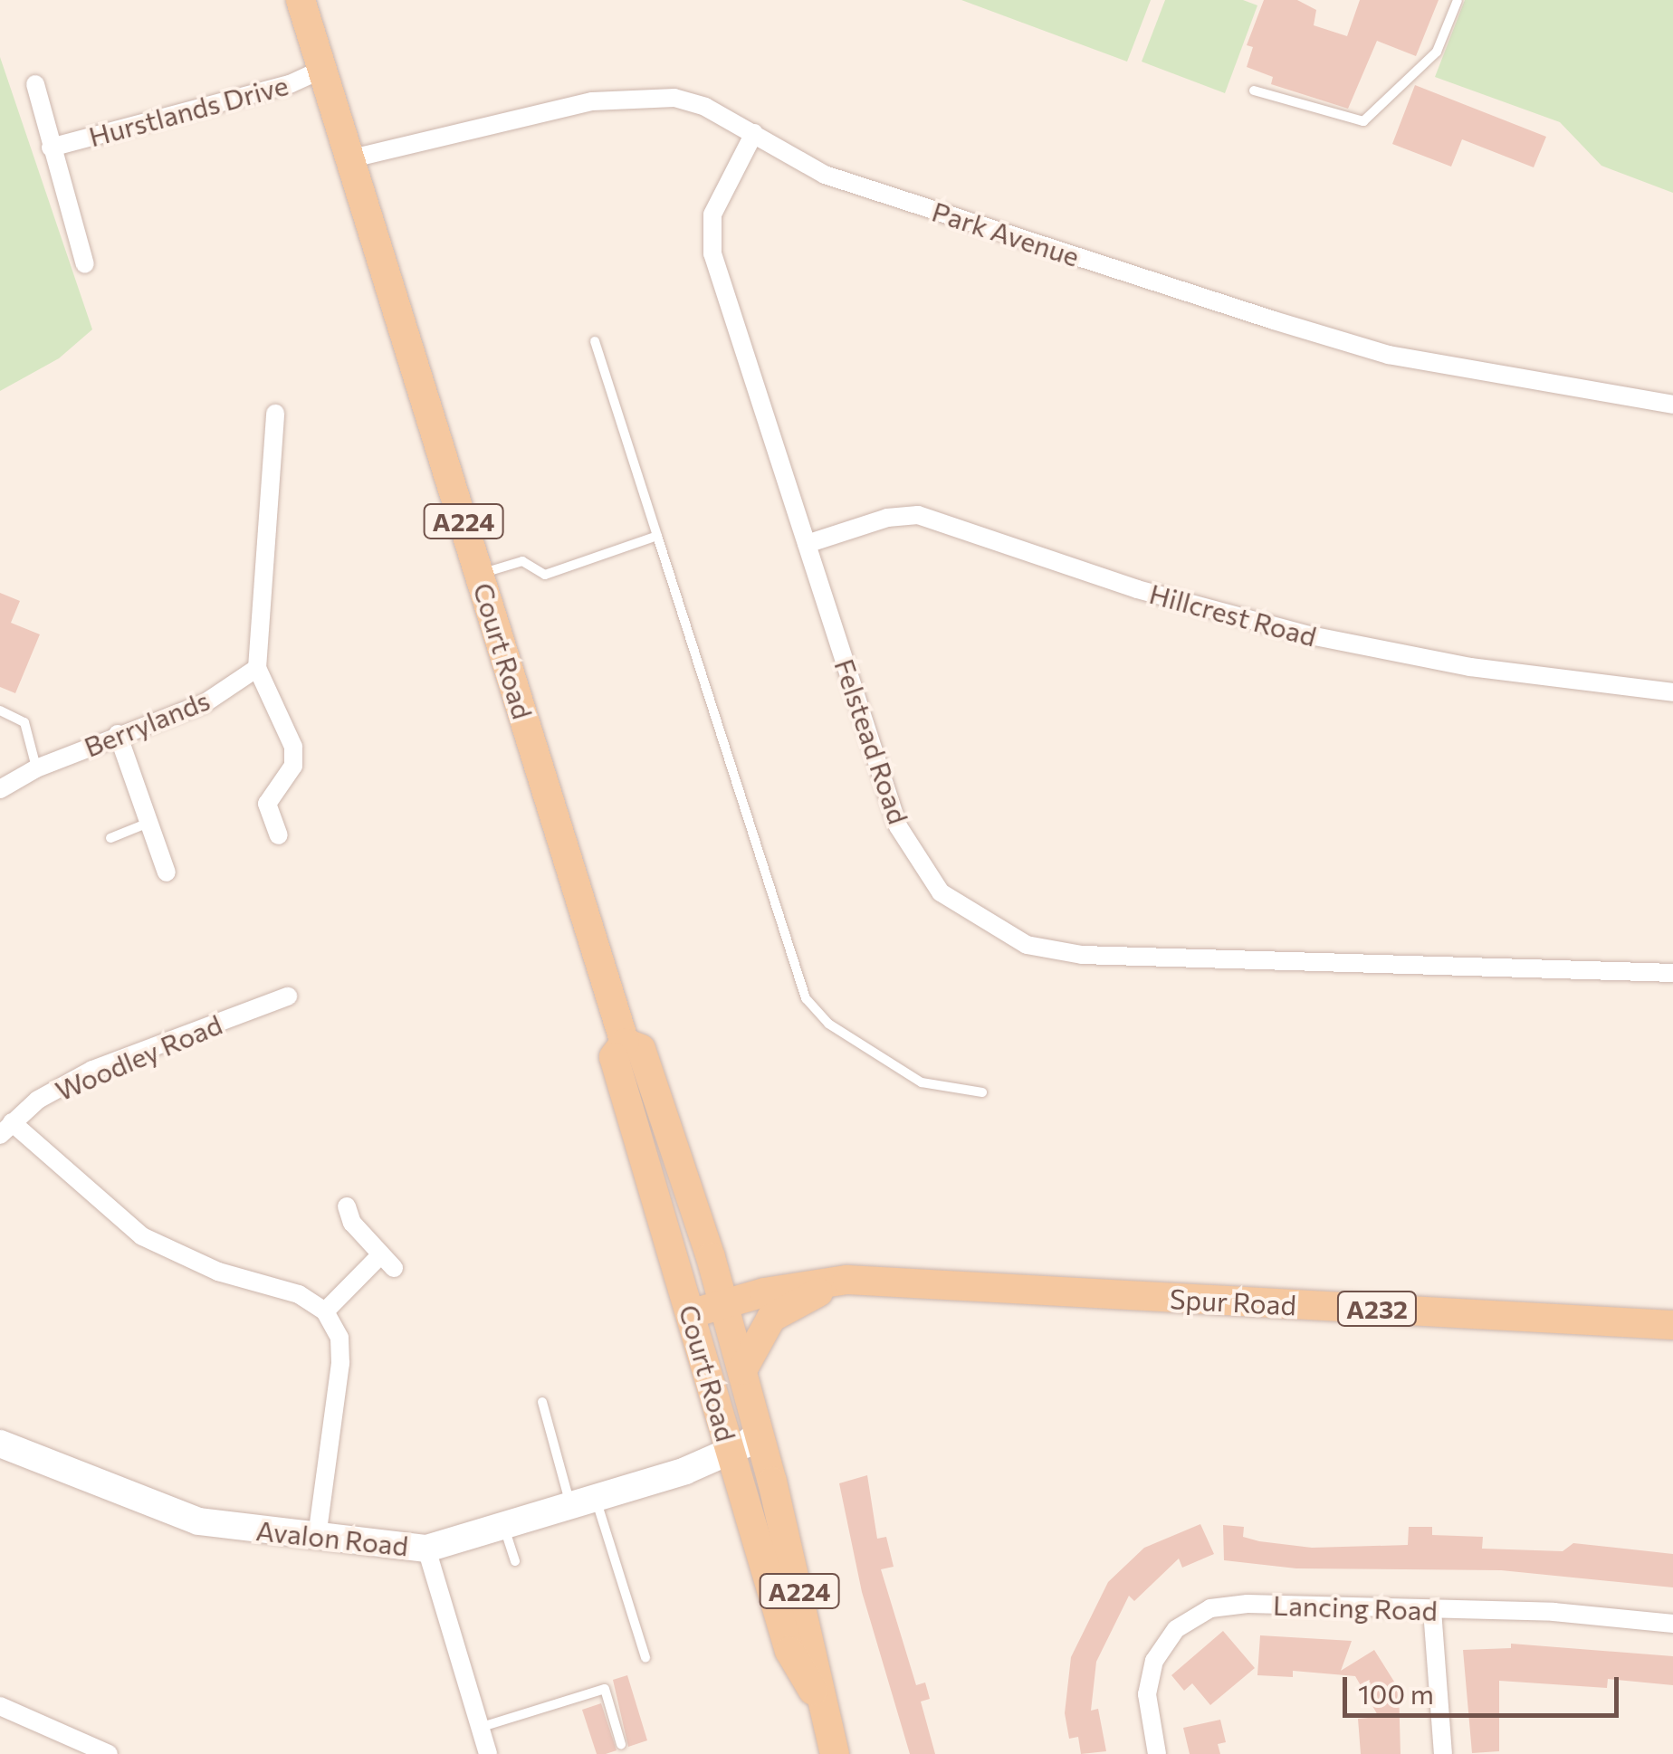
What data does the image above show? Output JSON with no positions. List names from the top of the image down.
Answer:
{
  "streets": {
    "main road": [
      "A224",
      "Court Road",
      "Spur Road",
      "A232"
    ],
    "street": [
      "Hurstlands Drive",
      "Park Avenue",
      "Hillcrest Road",
      "Berrylands",
      "Felstead Road",
      "Woodley Road",
      "Avalon Road",
      "Lancing Road"
    ]
  },
  "crossings": [
    ["Hurstlands Drive", "Court Road"],
    ["Park Avenue", "Court Road"],
    ["Park Avenue", "Felstead Road"],
    ["Hillcrest Road", "Felstead Road"],
    ["Court Road", "Spur Road"],
    ["Court Road", "Avalon Road"]
  ],
  "scale_bar": "100 m"
}
